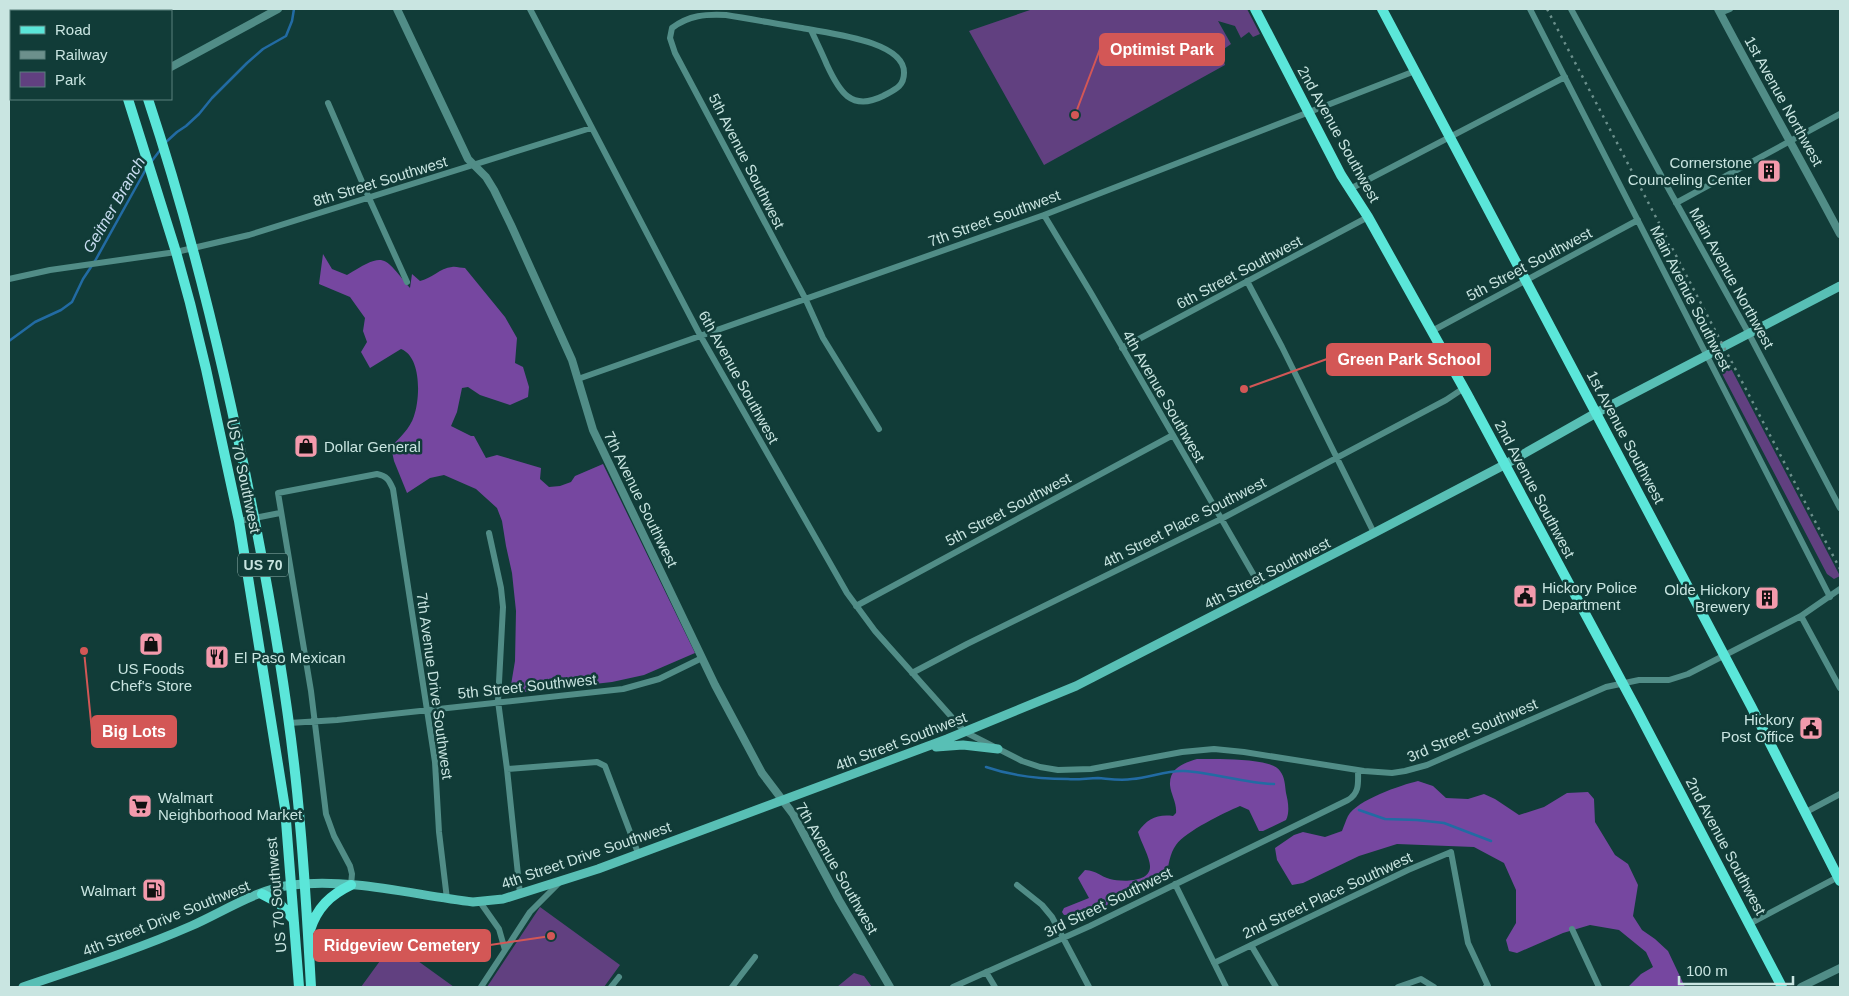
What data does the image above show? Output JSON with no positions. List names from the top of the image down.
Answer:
{
  "streets": {
    "main road": [
      "2nd Avenue Southwest",
      "1st Avenue Southwest",
      "US 70 Southwest",
      "US 70",
      "4th Street Southwest",
      "4th Street Drive Southwest"
    ],
    "street": [
      "1st Avenue Northwest",
      "5th Avenue Southwest",
      "8th Street Southwest",
      "7th Street Southwest",
      "5th Street Southwest",
      "6th Street Southwest",
      "Main Avenue Northwest",
      "Main Avenue Southwest",
      "6th Avenue Southwest",
      "4th Avenue Southwest",
      "7th Avenue Southwest",
      "4th Street Place Southwest",
      "7th Avenue Drive Southwest",
      "3rd Street Southwest",
      "2nd Street Place Southwest"
    ]
  },
  "crossings": [
    ["2nd Avenue Southwest", "7th Street Southwest"],
    ["2nd Avenue Southwest", "5th Street Southwest"],
    ["2nd Avenue Southwest", "6th Street Southwest"],
    ["2nd Avenue Southwest", "4th Street Place Southwest"],
    ["2nd Avenue Southwest", "4th Street Southwest"],
    ["2nd Avenue Southwest", "3rd Street Southwest"],
    ["5th Avenue Southwest", "7th Street Southwest"],
    ["8th Street Southwest", "6th Avenue Southwest"],
    ["8th Street Southwest", "US 70 Southwest"],
    ["8th Street Southwest", "7th Avenue Southwest"],
    ["7th Street Southwest", "6th Avenue Southwest"],
    ["7th Street Southwest", "4th Avenue Southwest"],
    ["7th Street Southwest", "1st Avenue Southwest"],
    ["7th Street Southwest", "7th Avenue Southwest"],
    ["5th Street Southwest", "Main Avenue Southwest"],
    ["5th Street Southwest", "6th Avenue Southwest"],
    ["5th Street Southwest", "4th Avenue Southwest"],
    ["5th Street Southwest", "1st Avenue Southwest"],
    ["5th Street Southwest", "US 70 Southwest"],
    ["5th Street Southwest", "7th Avenue Southwest"],
    ["5th Street Southwest", "7th Avenue Drive Southwest"],
    ["6th Street Southwest", "4th Avenue Southwest"],
    ["Main Avenue Northwest", "4th Street Southwest"],
    ["Main Avenue Southwest", "4th Street Southwest"],
    ["Main Avenue Southwest", "3rd Street Southwest"],
    ["6th Avenue Southwest", "4th Street Place Southwest"],
    ["6th Avenue Southwest", "4th Street Southwest"],
    ["4th Avenue Southwest", "4th Street Place Southwest"],
    ["4th Avenue Southwest", "4th Street Southwest"],
    ["1st Avenue Southwest", "4th Street Southwest"],
    ["1st Avenue Southwest", "3rd Street Southwest"],
    ["US 70 Southwest", "4th Street Drive Southwest"],
    ["7th Avenue Southwest", "4th Street Southwest"],
    ["7th Avenue Southwest", "4th Street Drive Southwest"],
    ["4th Street Southwest", "4th Street Drive Southwest"],
    ["7th Avenue Drive Southwest", "4th Street Drive Southwest"]
  ],
  "water": ["Geitner Branch"],
  "places": {
    "other": [
      "Optimist Park",
      "Green Park School",
      "Big Lots",
      "Ridgeview Cemetery"
    ],
    "building": ["Cornerstone Counceling Center", "Olde Hickory Brewery"],
    "shop": ["Dollar General", "US Foods Chef's Store"],
    "public building": ["Hickory Police Department", "Hickory Post Office"],
    "restaurant": ["El Paso Mexican"],
    "supermarket": ["Walmart Neighborhood Market"],
    "fuel station": ["Walmart"]
  },
  "legend": ["Road", "Railway", "Park"],
  "scale_bar": "100 m"
}
